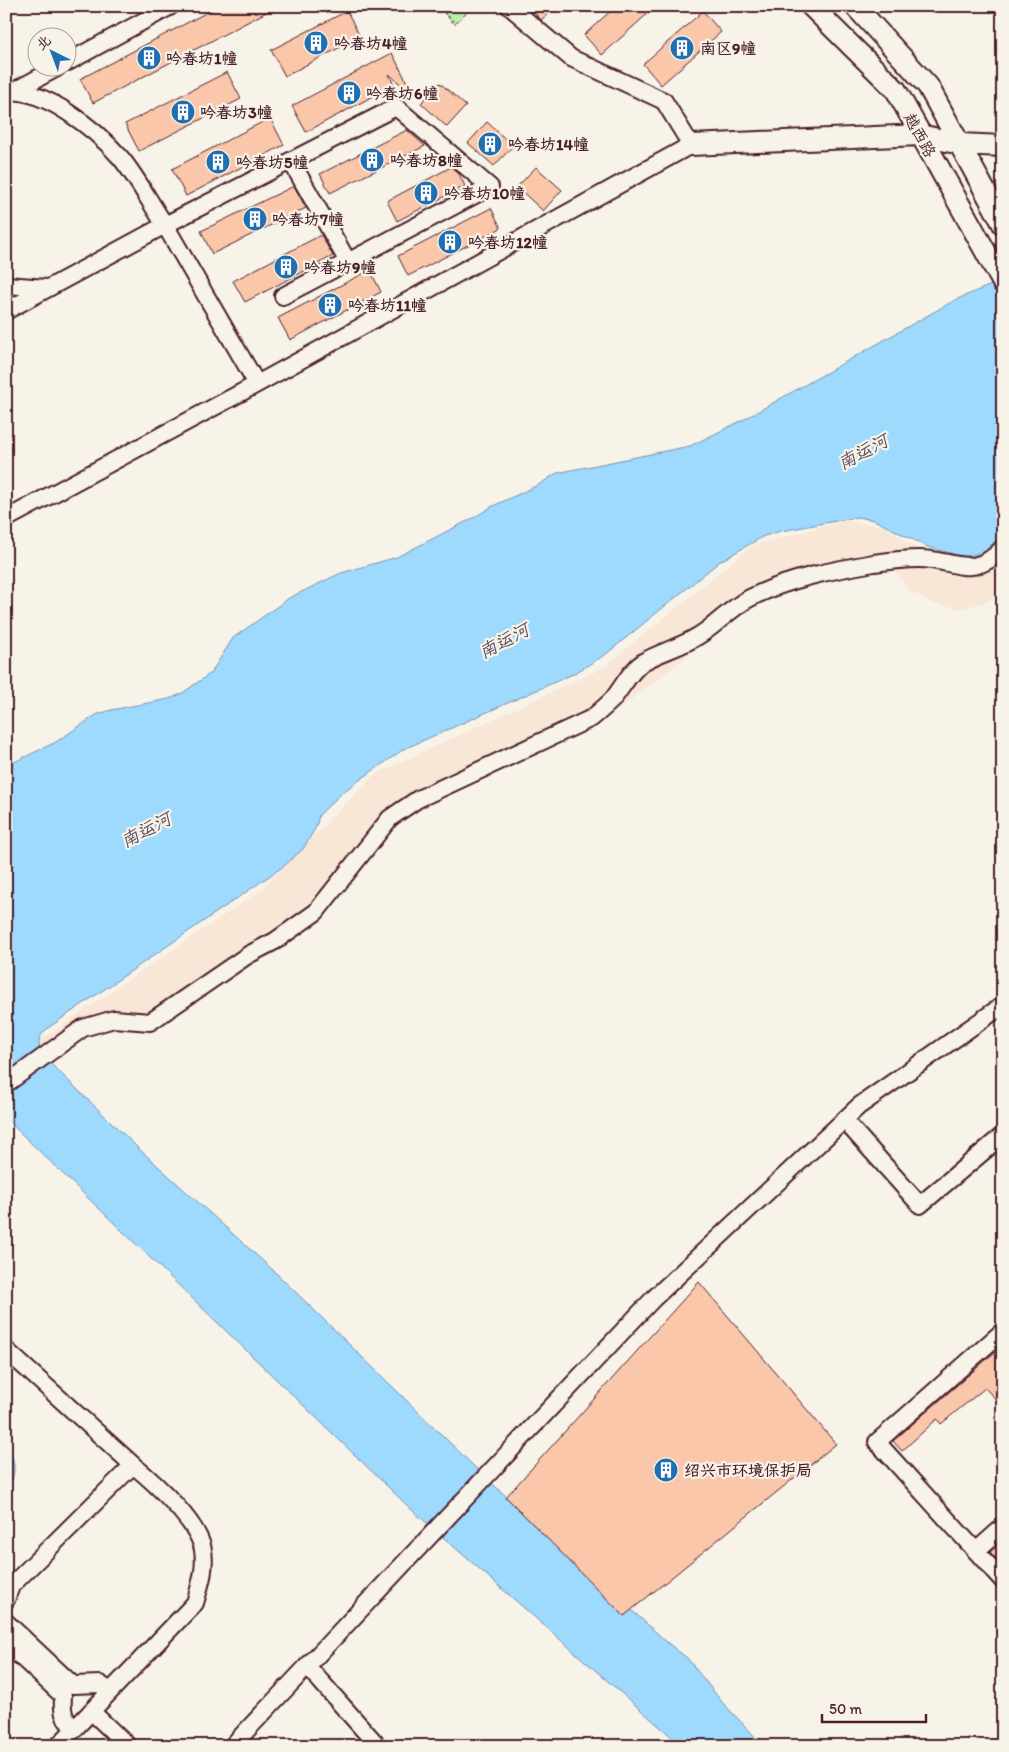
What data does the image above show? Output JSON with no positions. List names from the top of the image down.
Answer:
{
  "streets": {
    "main road": ["越西路"]
  },
  "water": ["南运河"],
  "places": {
    "building": [
      "吟春坊4幢",
      "南区9幢",
      "吟春坊1幢",
      "吟春坊6幢",
      "吟春坊3幢",
      "吟春坊14幢",
      "吟春坊8幢",
      "吟春坊5幢",
      "吟春坊10幢",
      "吟春坊7幢",
      "吟春坊12幢",
      "吟春坊9幢",
      "吟春坊11幢",
      "绍兴市环境保护局"
    ]
  },
  "scale_bar": "50 m",
  "north": "top left"
}
